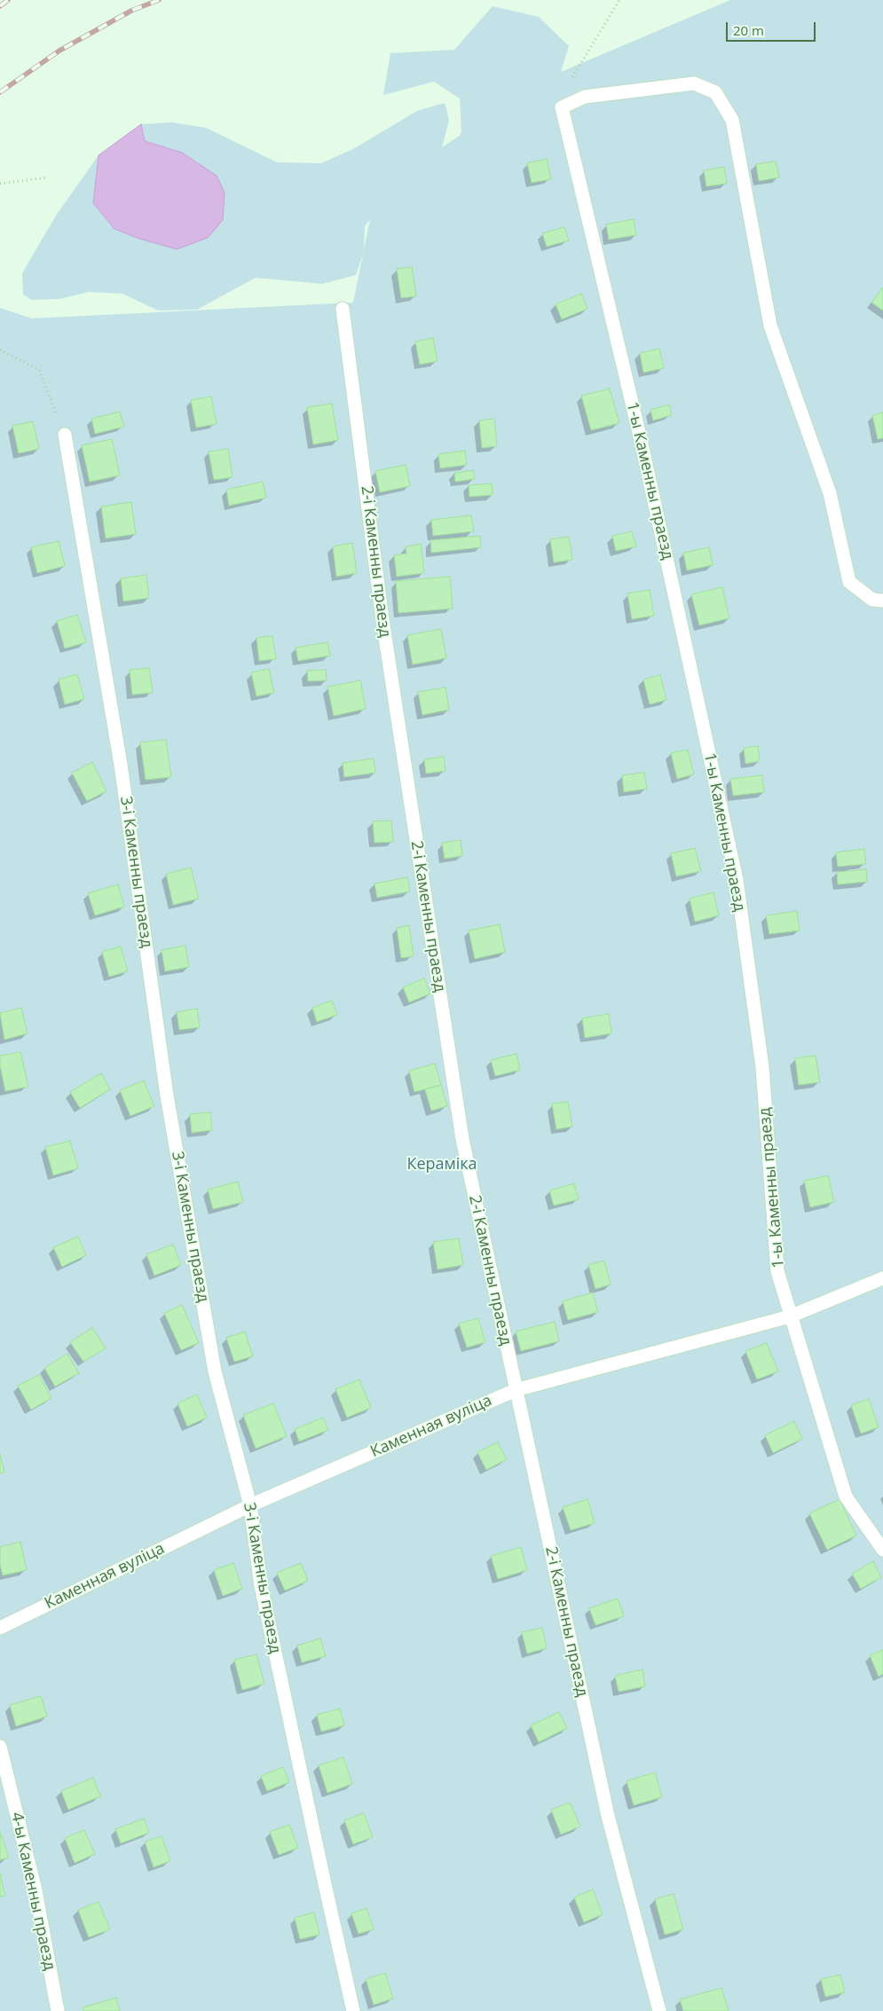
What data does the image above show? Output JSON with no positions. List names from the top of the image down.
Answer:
{
  "streets": {
    "lane": [
      "1-ы Каменны праезд",
      "2-і Каменны праезд",
      "3-і Каменны праезд",
      "Каменная вуліца",
      "4-ы Каменны праезд"
    ]
  },
  "crossings": [
    ["1-ы Каменны праезд", "Каменная вуліца"],
    ["2-і Каменны праезд", "Каменная вуліца"],
    ["3-і Каменны праезд", "Каменная вуліца"]
  ],
  "parks": ["Кераміка"],
  "scale_bar": "20 m"
}
